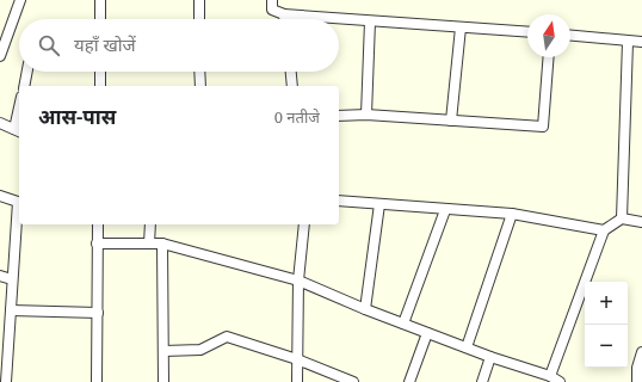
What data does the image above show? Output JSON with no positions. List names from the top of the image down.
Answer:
{
  "north": "top",
  "page": {
    "search": "यहाँ खोजें",
    "heading": ["आस-पास", "0 नतीजे"],
    "map_buttons": ["+", "−"]
  }
}
